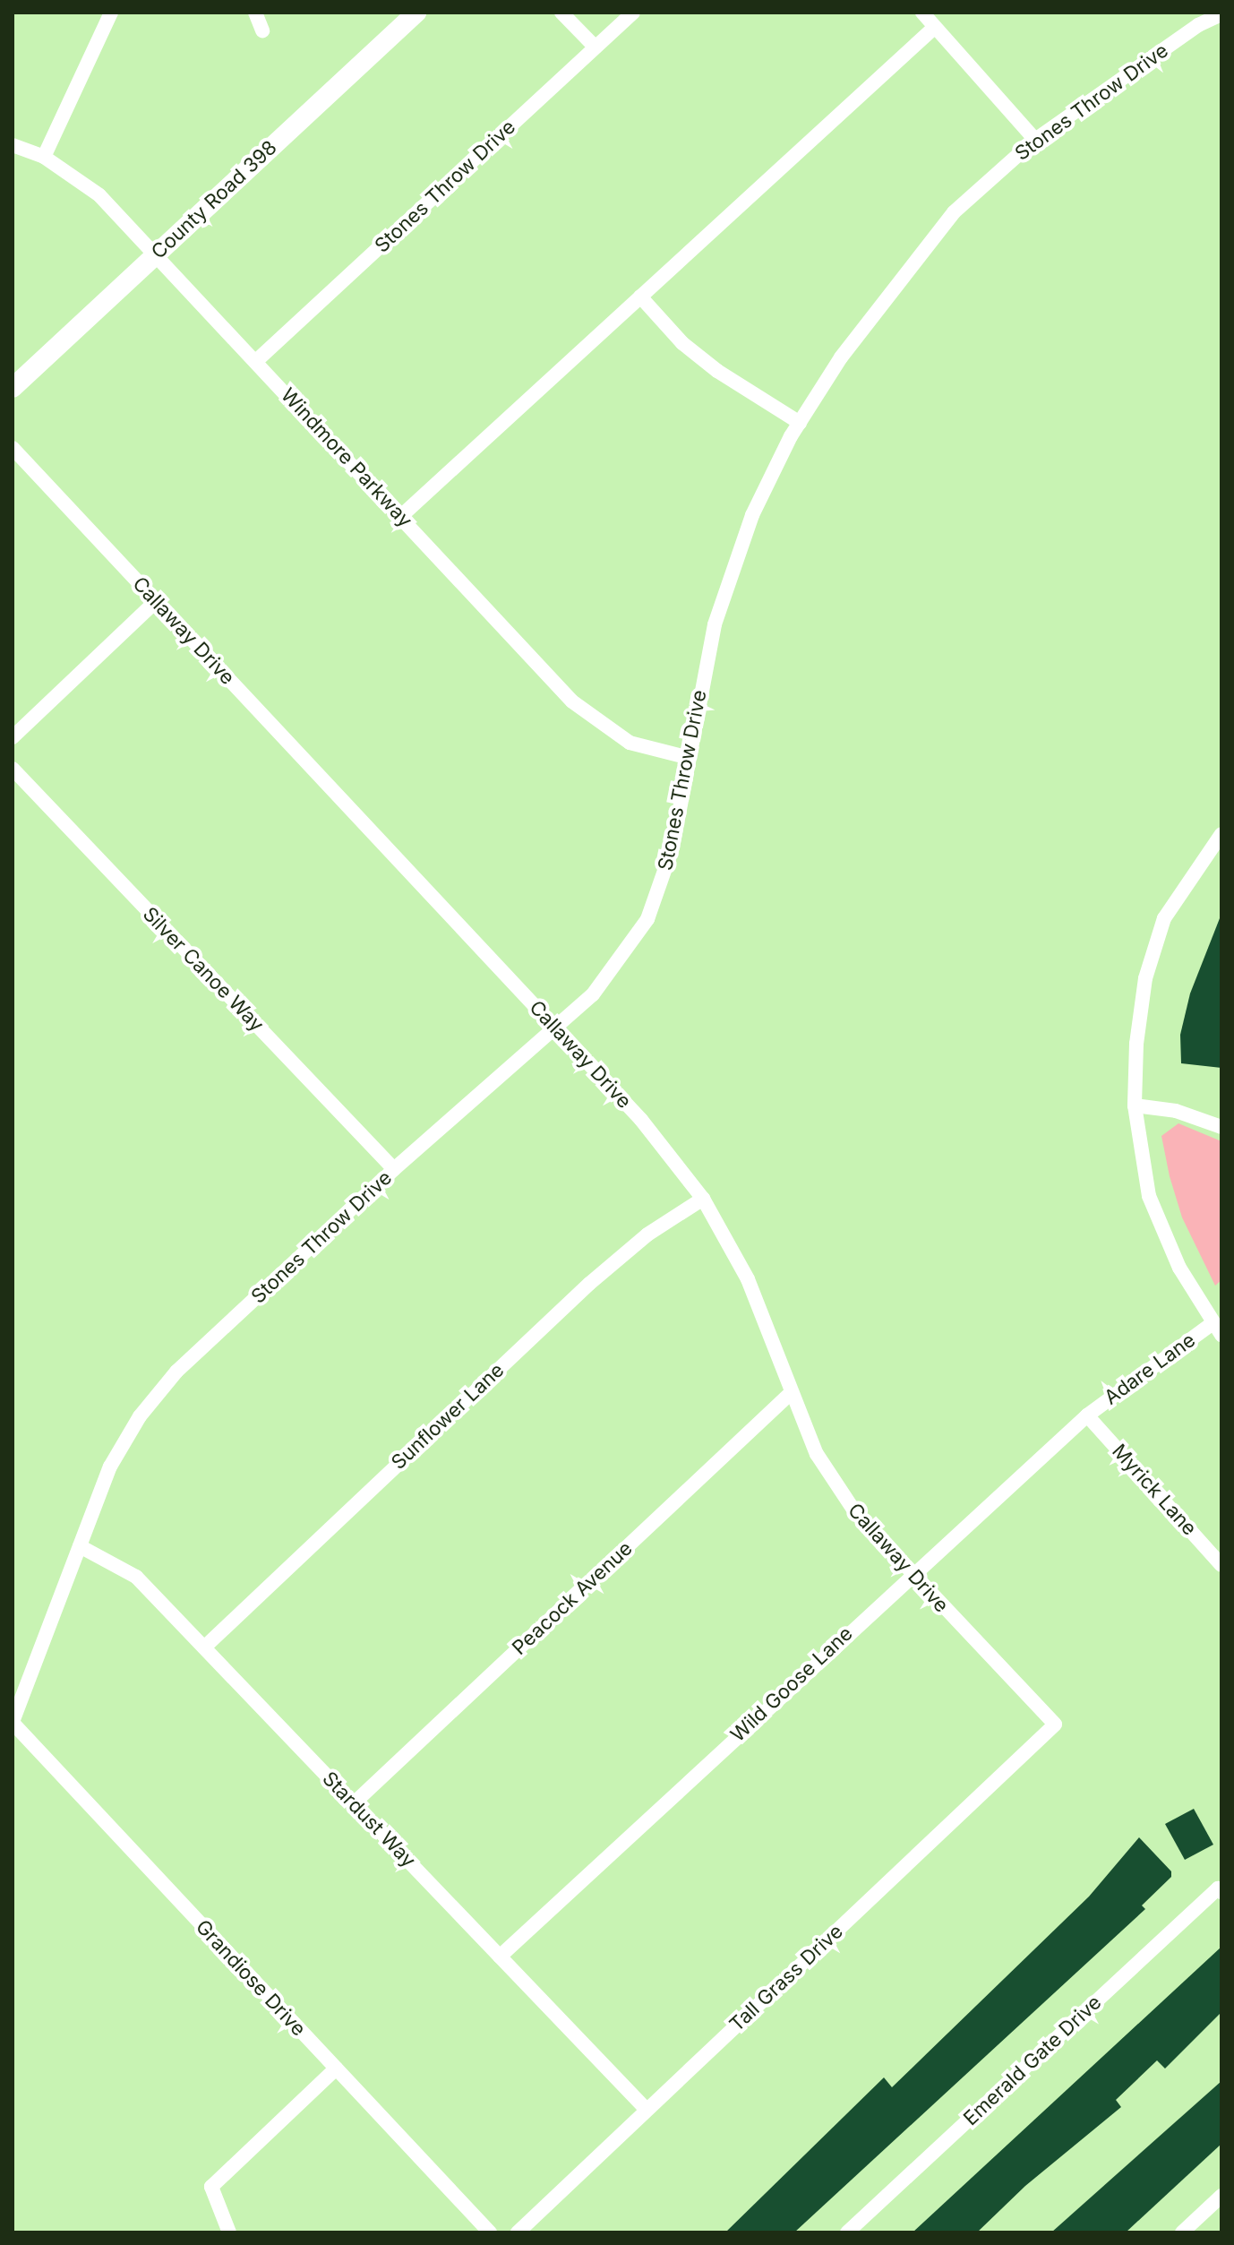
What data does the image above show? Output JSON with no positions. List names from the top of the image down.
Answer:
{
  "streets": {
    "street": [
      "Stones Throw Drive",
      "County Road 398",
      "Windmore Parkway",
      "Callaway Drive",
      "Silver Canoe Way",
      "Adare Lane",
      "Sunflower Lane",
      "Myrick Lane",
      "Peacock Avenue",
      "Wild Goose Lane",
      "Stardust Way",
      "Grandiose Drive",
      "Tall Grass Drive",
      "Emerald Gate Drive"
    ]
  },
  "crossings": [
    ["Stones Throw Drive", "Windmore Parkway"],
    ["Stones Throw Drive", "Callaway Drive"],
    ["Stones Throw Drive", "Silver Canoe Way"],
    ["Stones Throw Drive", "Stardust Way"],
    ["Stones Throw Drive", "Grandiose Drive"],
    ["County Road 398", "Windmore Parkway"],
    ["Callaway Drive", "Sunflower Lane"],
    ["Callaway Drive", "Peacock Avenue"],
    ["Callaway Drive", "Wild Goose Lane"],
    ["Callaway Drive", "Tall Grass Drive"],
    ["Adare Lane", "Myrick Lane"],
    ["Adare Lane", "Wild Goose Lane"],
    ["Sunflower Lane", "Stardust Way"],
    ["Myrick Lane", "Wild Goose Lane"],
    ["Peacock Avenue", "Stardust Way"],
    ["Wild Goose Lane", "Stardust Way"],
    ["Stardust Way", "Tall Grass Drive"]
  ]
}
